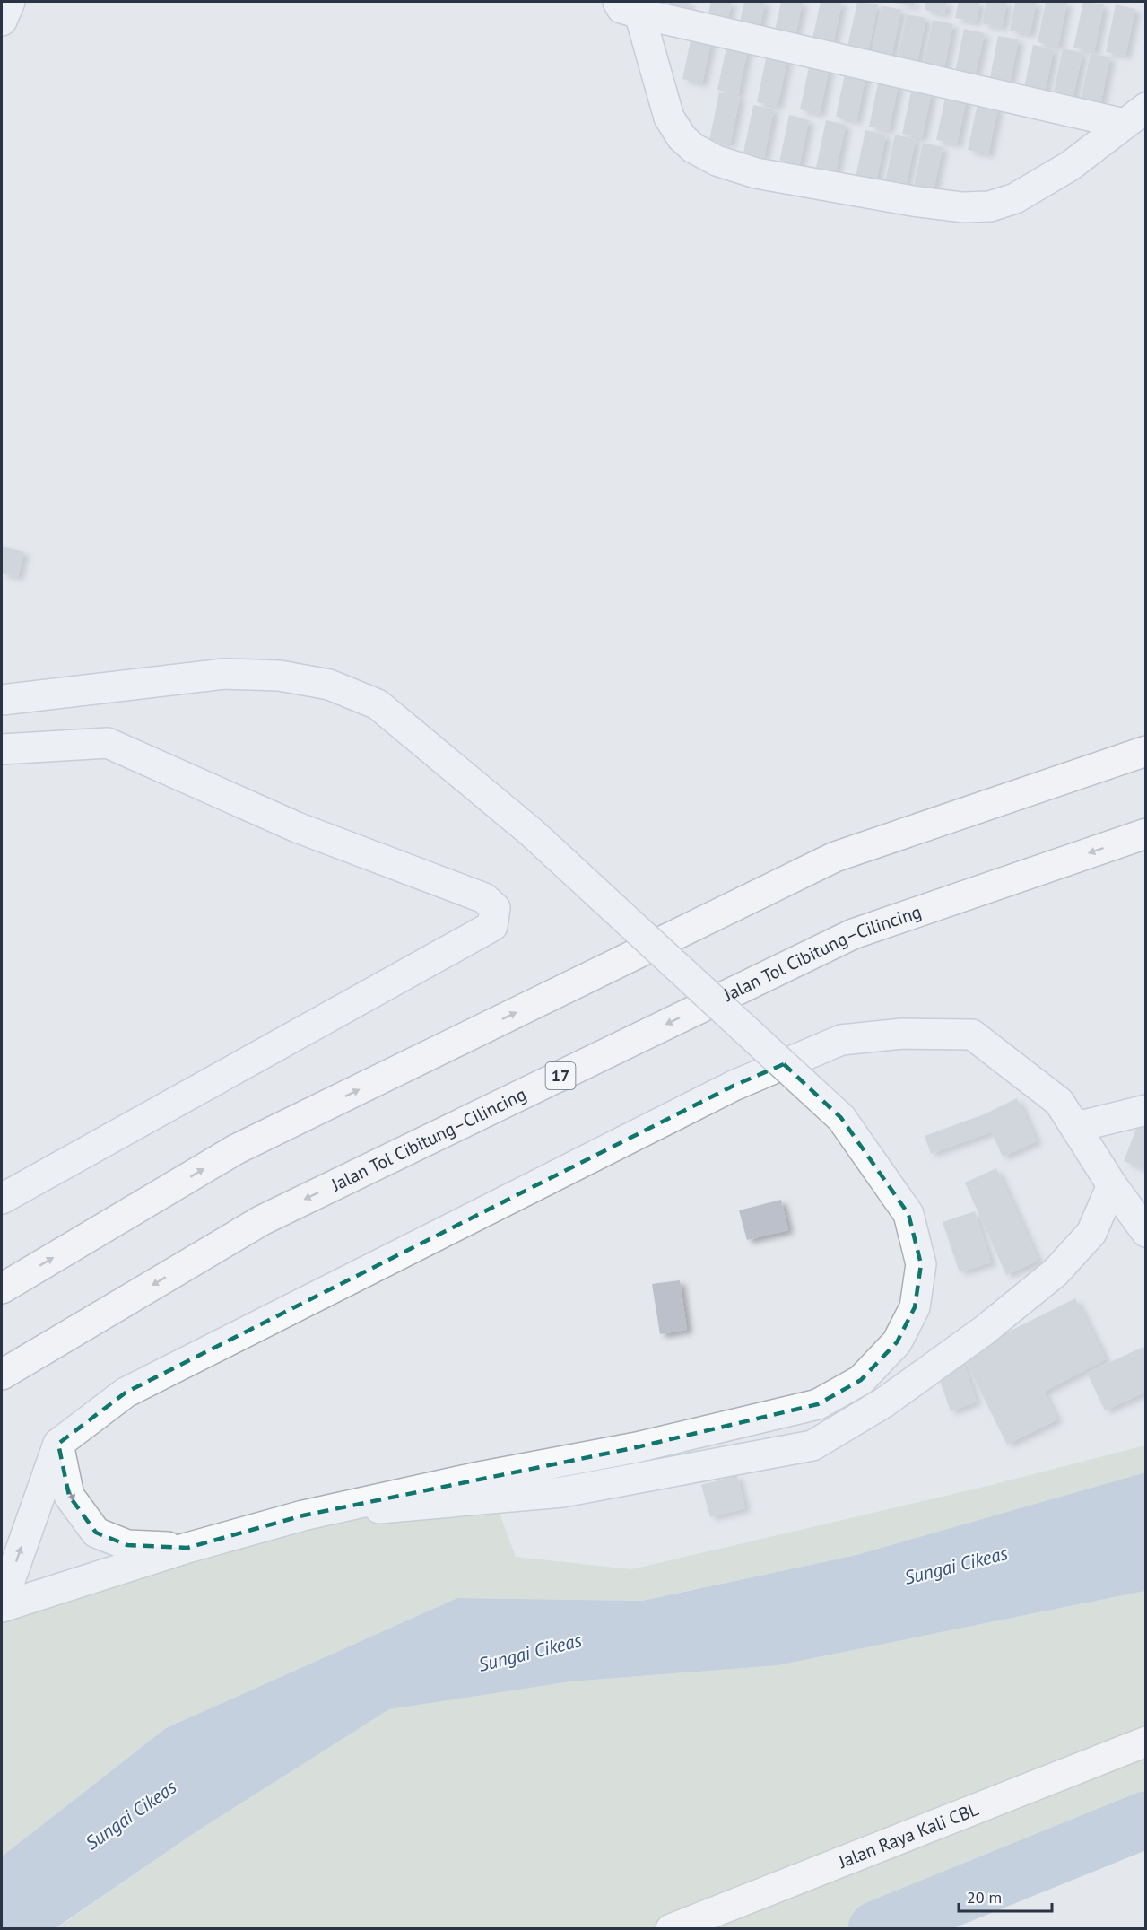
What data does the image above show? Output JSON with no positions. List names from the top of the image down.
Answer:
{
  "streets": {
    "main road": ["Jalan Tol Cibitung–Cilincing", "17", "Jalan Raya Kali CBL"]
  },
  "water": ["Sungai Cikeas"],
  "scale_bar": "20 m"
}
